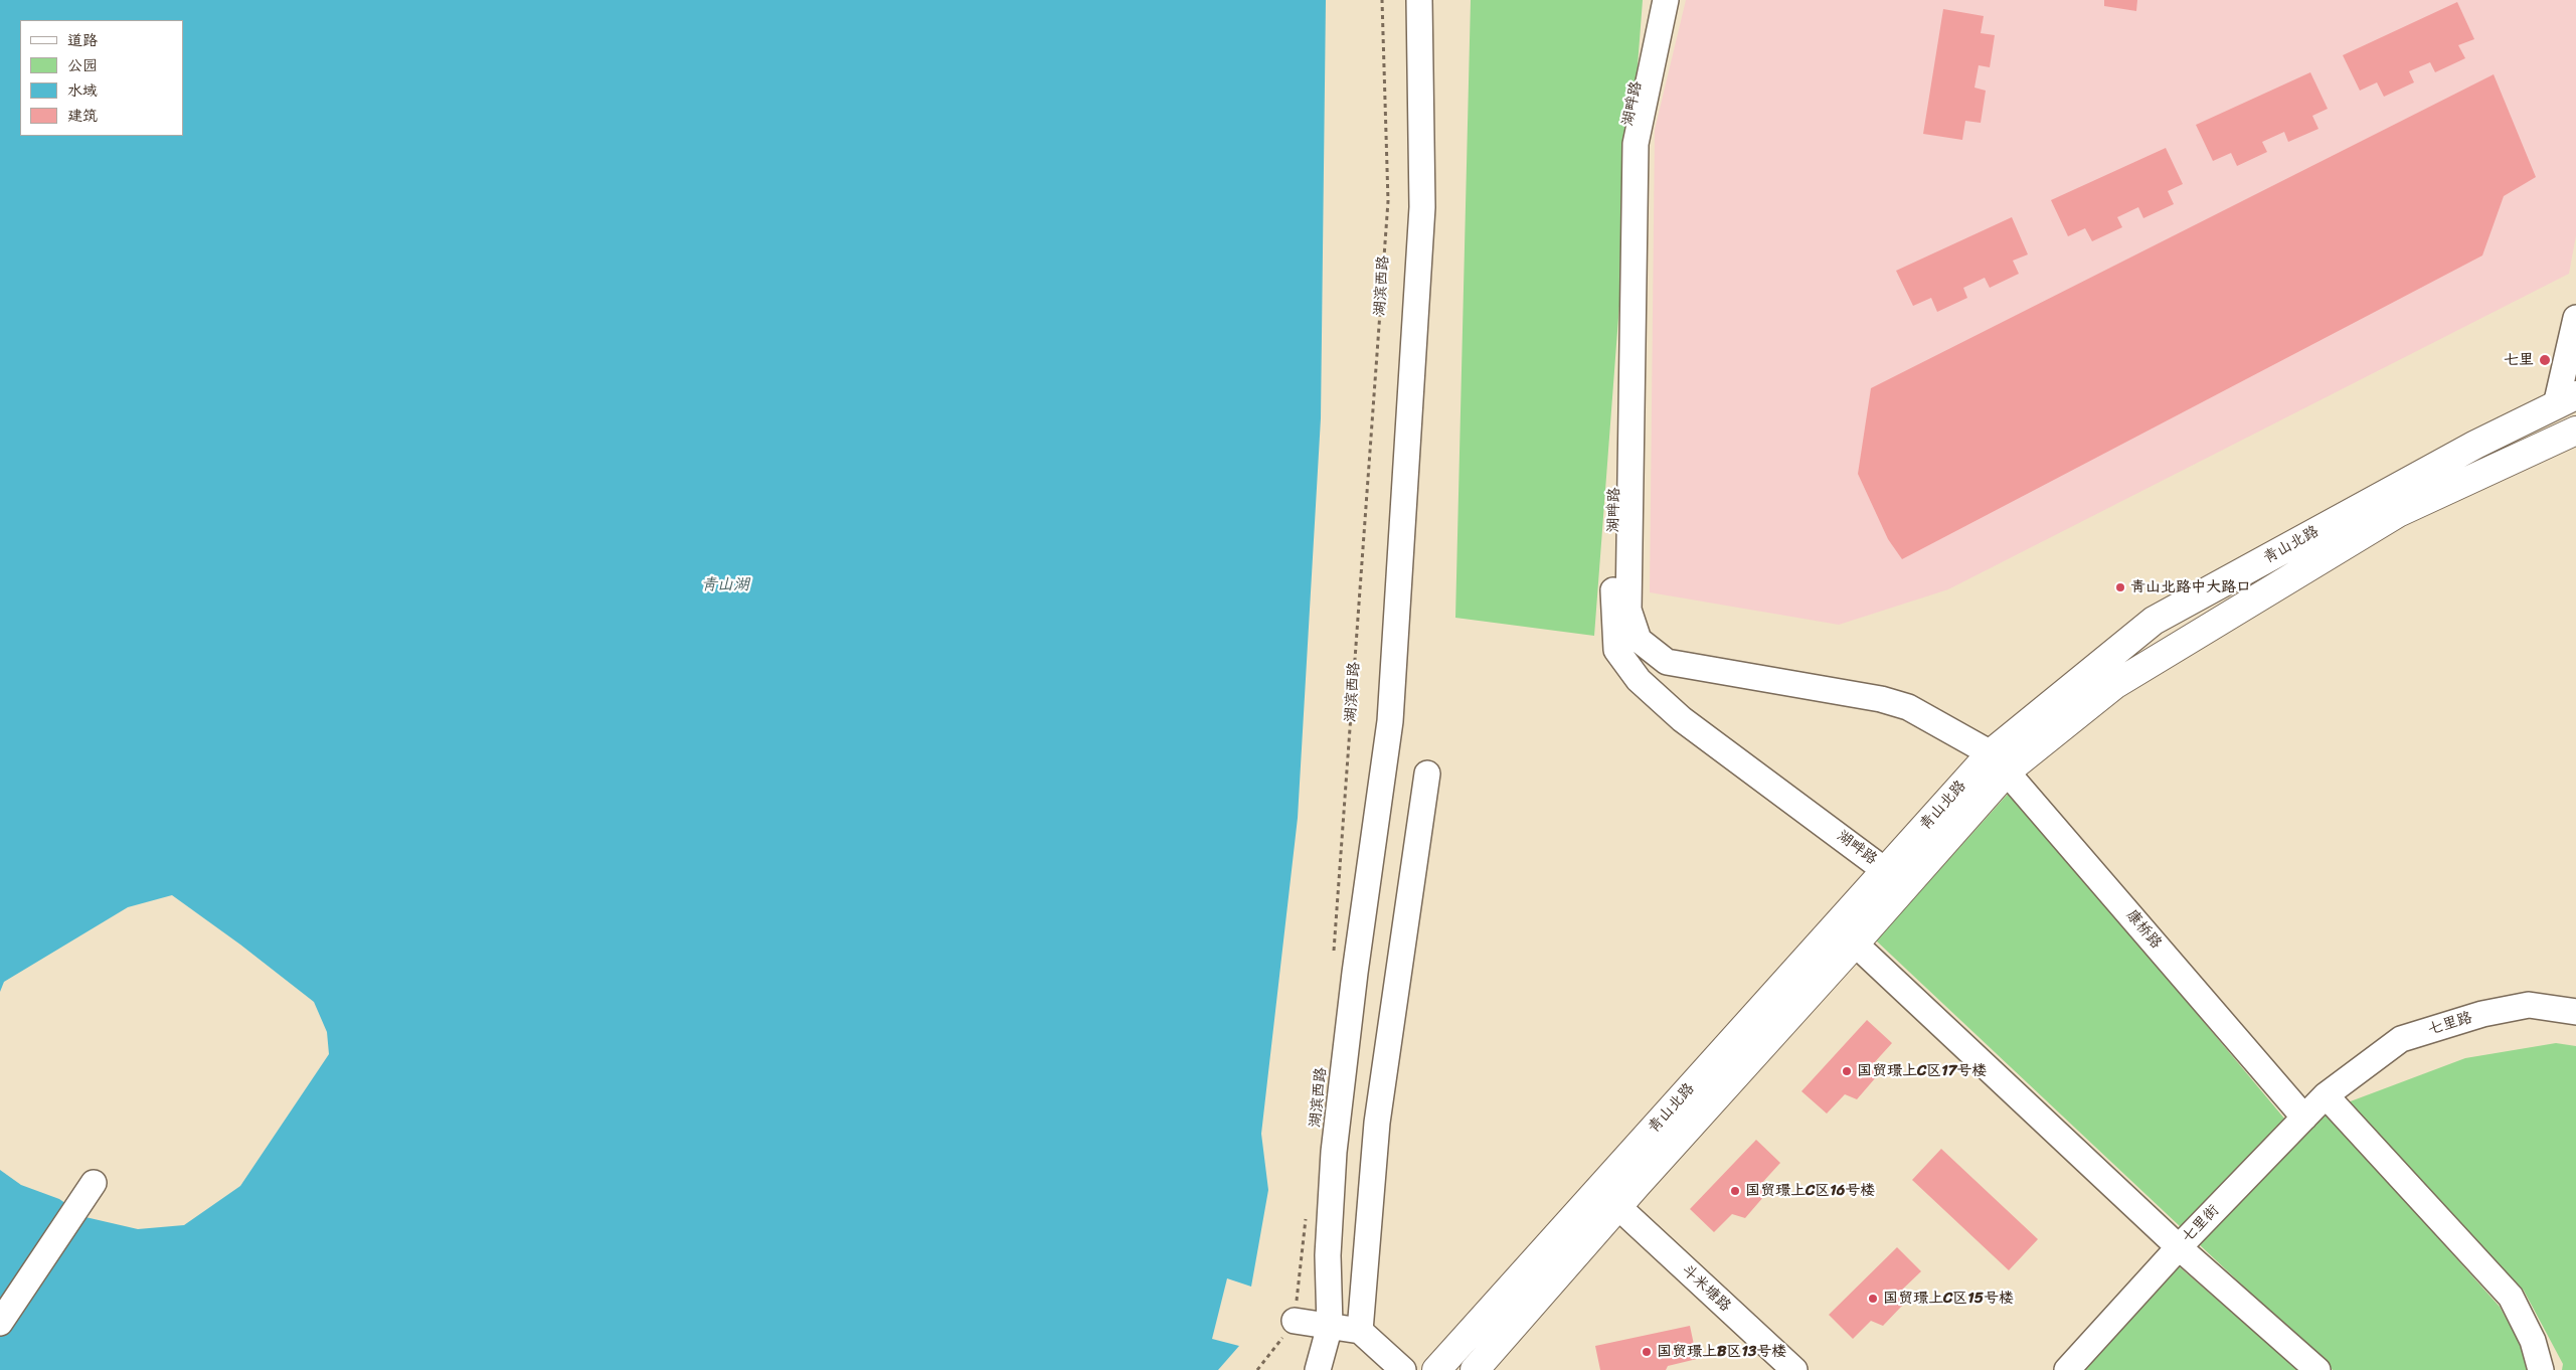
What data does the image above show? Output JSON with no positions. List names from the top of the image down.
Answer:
{
  "streets": {
    "main road": ["青山北路"],
    "street": [
      "湖畔路",
      "湖滨西路",
      "康桥路",
      "七里路",
      "七里街",
      "斗米塘路"
    ]
  },
  "crossings": [
    ["湖畔路", "青山北路"],
    ["湖畔路", "康桥路"],
    ["青山北路", "康桥路"],
    ["青山北路", "斗米塘路"],
    ["康桥路", "七里街"],
    ["七里路", "七里街"]
  ],
  "water": ["青山湖"],
  "places": [
    "七里",
    "青山北路中大路口",
    "国贸璟上C区17号楼",
    "国贸璟上C区16号楼",
    "国贸璟上C区15号楼",
    "国贸璟上B区13号楼"
  ],
  "legend": [
    "道路",
    "公园",
    "水域",
    "建筑"
  ]
}
